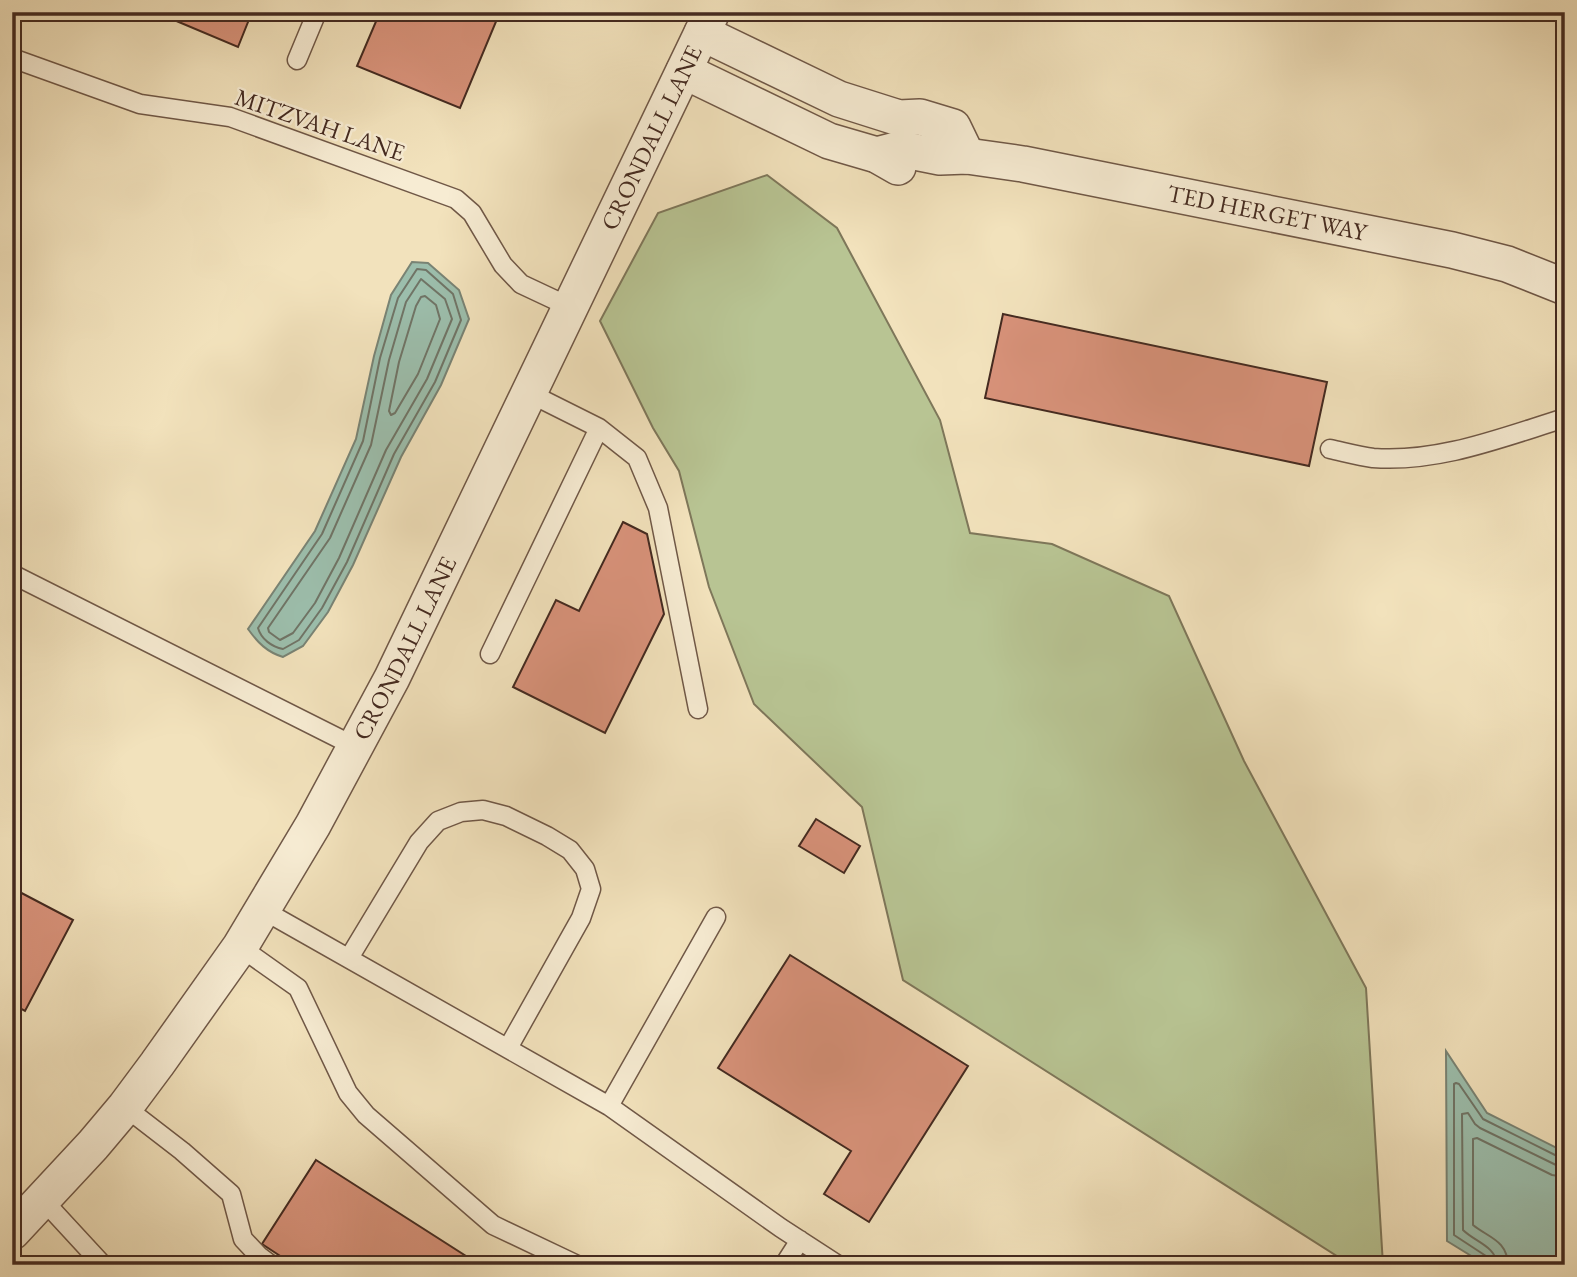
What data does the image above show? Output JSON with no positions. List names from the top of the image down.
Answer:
{
  "streets": {
    "street": ["CRONDALL LANE", "TED HERGET WAY"],
    "lane": ["MITZVAH LANE"]
  },
  "crossings": [
    ["MITZVAH LANE", "CRONDALL LANE"]
  ]
}
